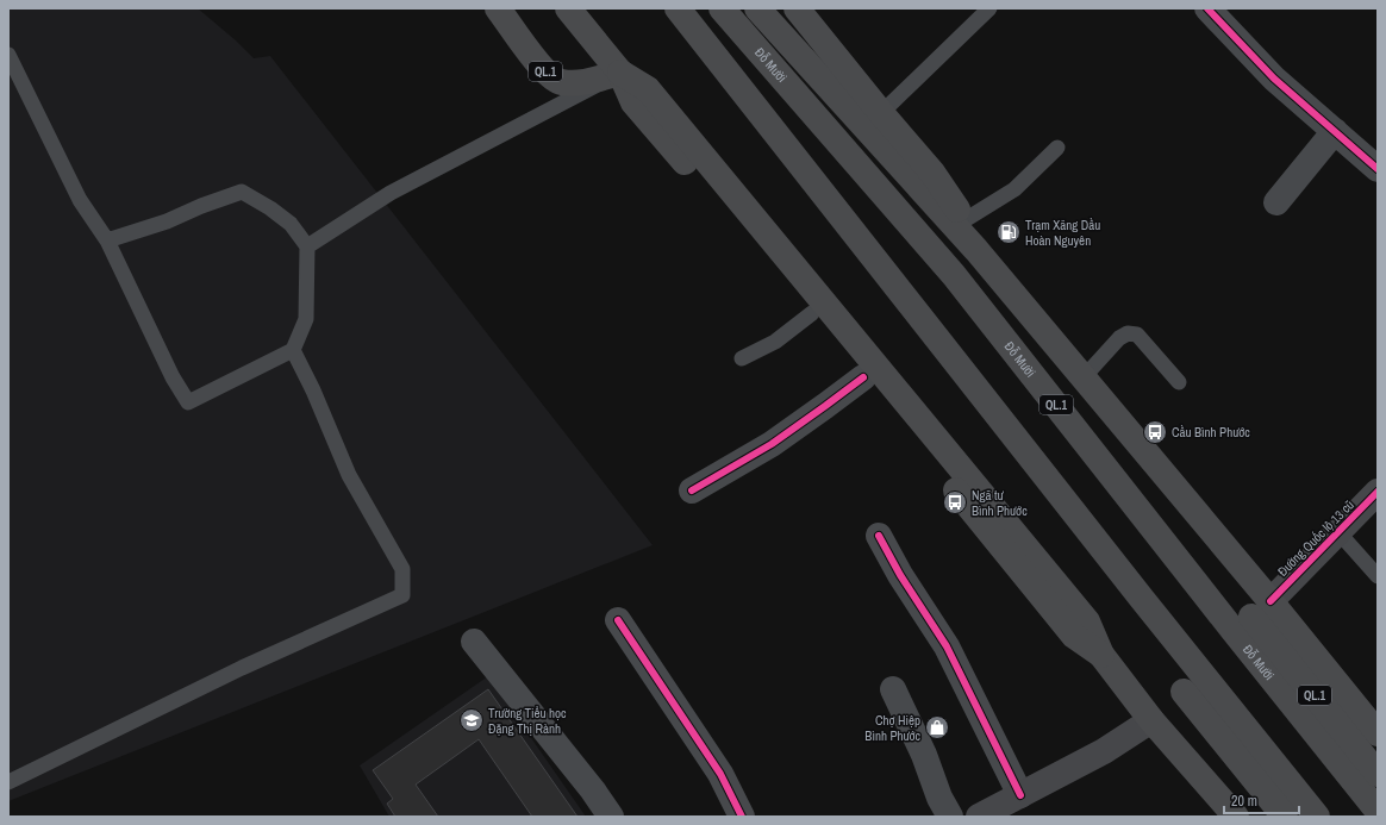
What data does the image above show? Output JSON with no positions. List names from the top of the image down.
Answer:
{
  "streets": {
    "highway": ["Đỗ Mười", "QL.1"],
    "street": ["Đường Quốc lộ 13 cũ"]
  },
  "crossings": [
    ["Đỗ Mười", "QL.1"],
    ["Đỗ Mười", "Đường Quốc lộ 13 cũ"]
  ],
  "places": {
    "fuel station": ["Trạm Xăng Dầu Hoàn Nguyên"],
    "bus stop": ["Cầu Bình Phước", "Ngã tư Bình Phước"],
    "school or university": ["Trường Tiểu học Đặng Thị Rành"],
    "shop": ["Chợ Hiệp Bình Phước"]
  },
  "scale_bar": "20 m"
}
